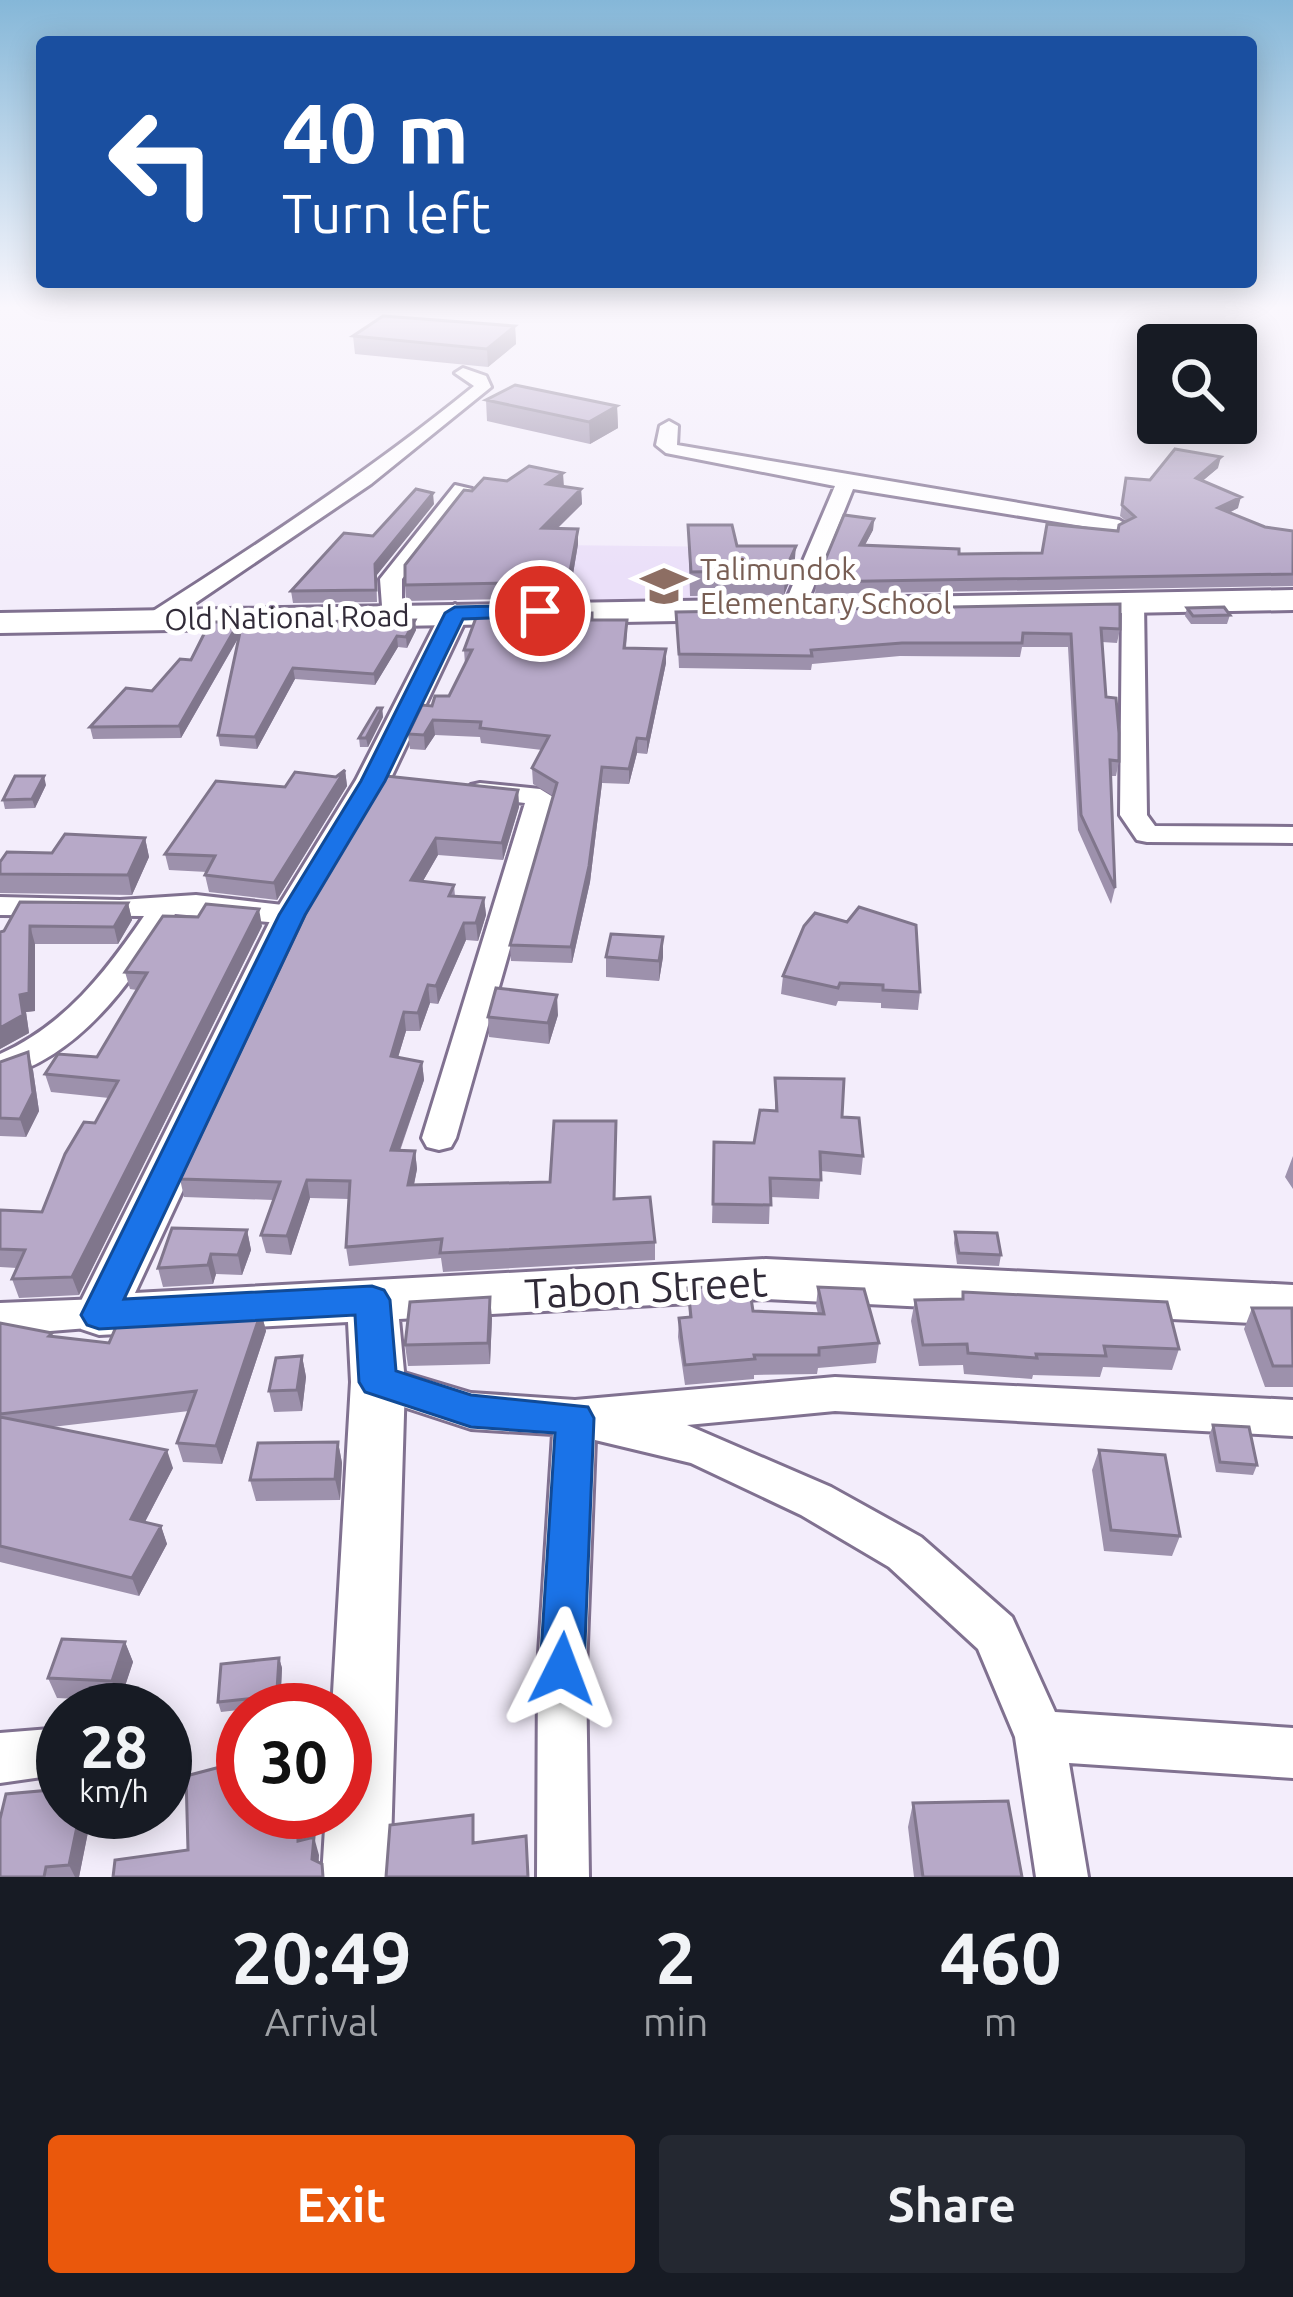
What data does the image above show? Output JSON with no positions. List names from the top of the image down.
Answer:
{
  "streets": {
    "main road": ["Old National Road"],
    "street": ["Tabon Street"]
  },
  "places": {
    "school or university": ["Talimundok Elementary School"]
  },
  "page": {
    "turn": ["40 m", "Turn left"],
    "speed": "28 km/h",
    "limit": "30",
    "eta": [
      "20:49",
      "Arrival",
      "2",
      "min",
      "460",
      "m"
    ],
    "buttons": ["Exit", "Share"]
  }
}
